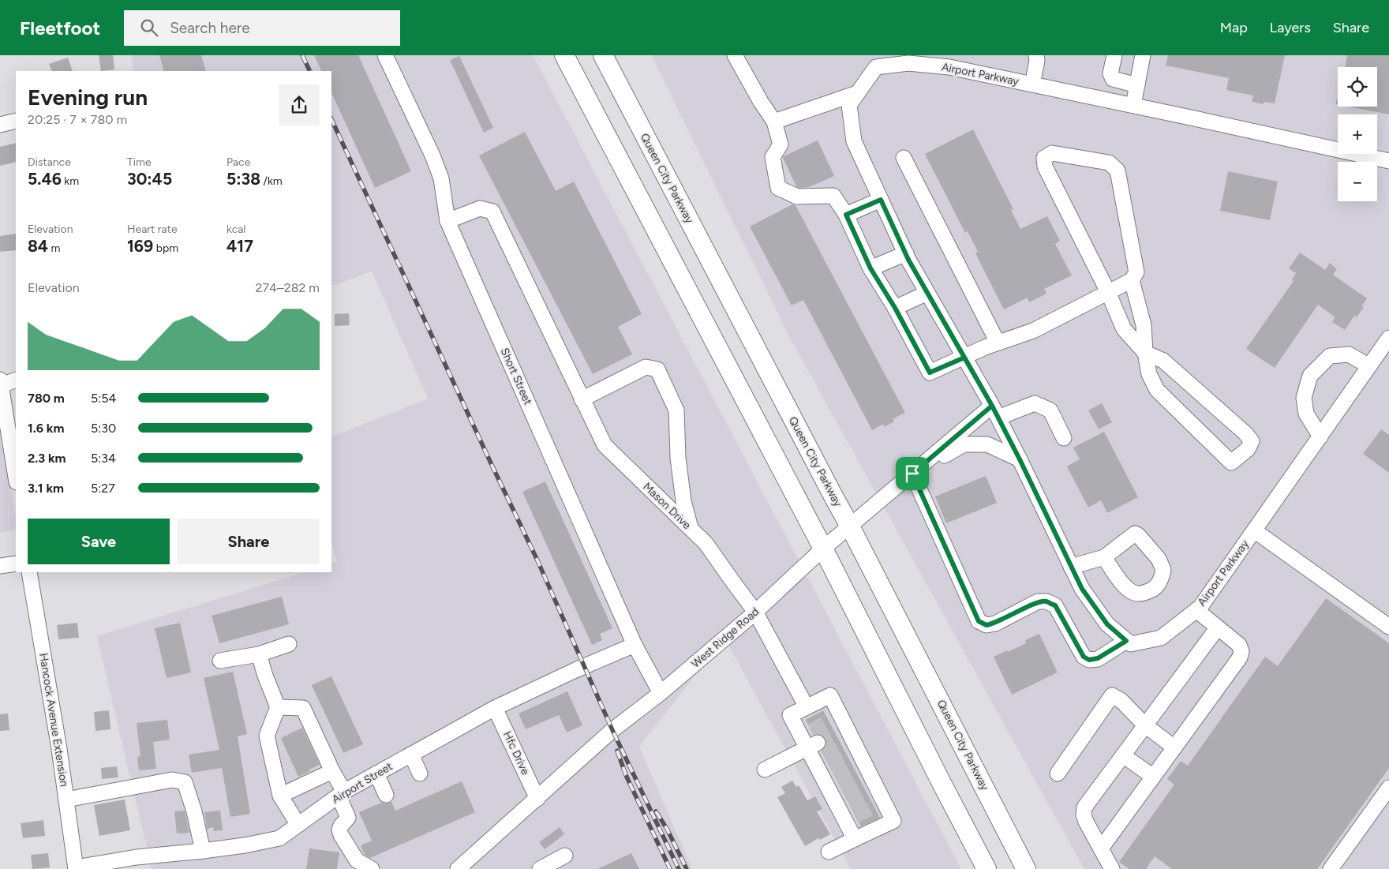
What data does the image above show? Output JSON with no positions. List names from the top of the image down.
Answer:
{
  "streets": {
    "main road": ["Queen City Parkway"],
    "street": [
      "Airport Parkway",
      "Short Street",
      "Mason Drive",
      "West Ridge Road",
      "Hancock Avenue Extension",
      "Hfc Drive",
      "Airport Street"
    ]
  },
  "crossings": [
    ["Airport Parkway", "West Ridge Road"],
    ["Queen City Parkway", "West Ridge Road"],
    ["Short Street", "Mason Drive"],
    ["Short Street", "West Ridge Road"],
    ["Short Street", "Airport Street"],
    ["Mason Drive", "West Ridge Road"],
    ["West Ridge Road", "Hfc Drive"],
    ["Hancock Avenue Extension", "Airport Street"],
    ["Hfc Drive", "Airport Street"]
  ],
  "page": {
    "header": "Fleetfoot",
    "search": "Search here",
    "nav": ["Map", "Layers", "Share"],
    "map_buttons": ["+", "−"],
    "heading": ["Evening run", "20:25 · 7 × 780 m"],
    "stats": [
      ["Distance", "5.46 km"],
      ["Time", "30:45"],
      ["Pace", "5:38 /km"],
      ["Elevation", "84 m"],
      ["Heart rate", "169 bpm"],
      ["kcal", "417"]
    ],
    "chart": ["Elevation", "274–282 m"],
    "list": [
      {
        "name": "780 m",
        "note": "5:54"
      },
      {
        "name": "1.6 km",
        "note": "5:30"
      },
      {
        "name": "2.3 km",
        "note": "5:34"
      },
      {
        "name": "3.1 km",
        "note": "5:27"
      }
    ],
    "buttons": ["Save", "Share"]
  }
}
